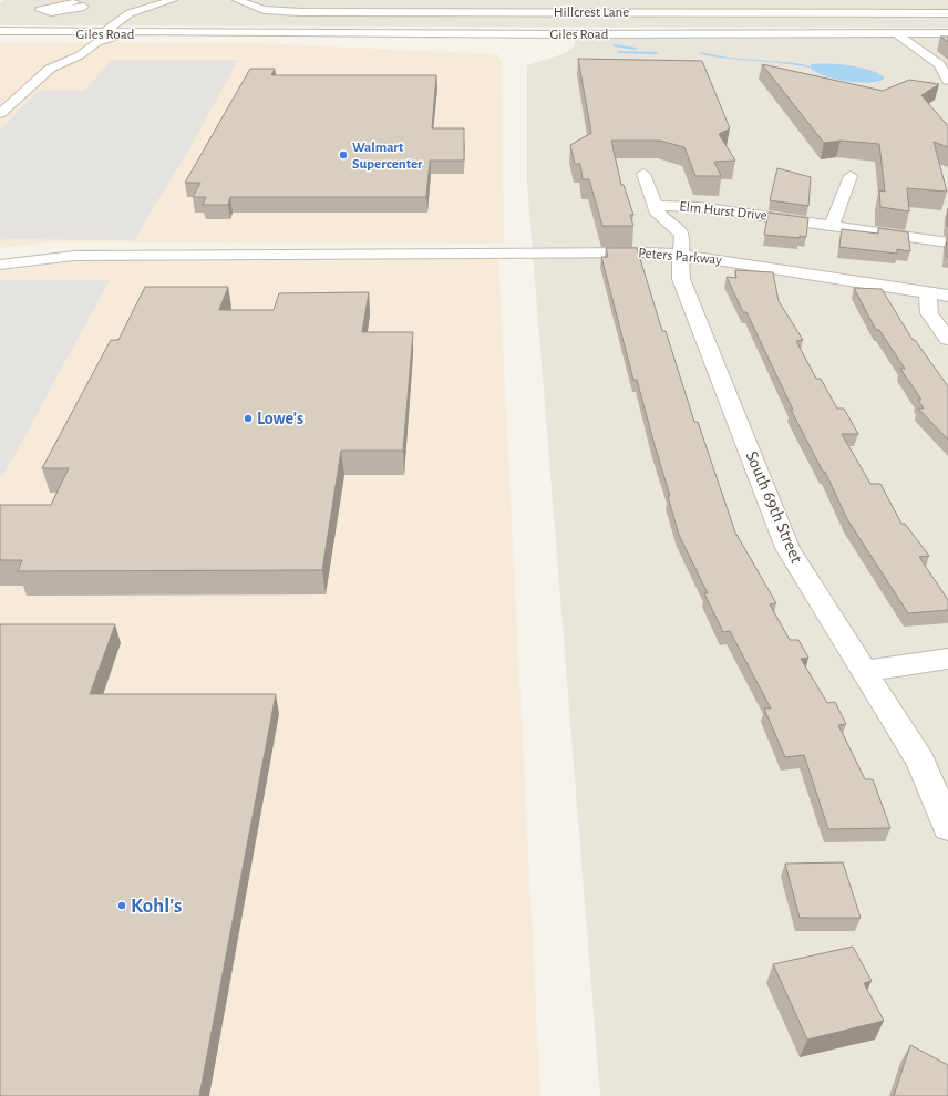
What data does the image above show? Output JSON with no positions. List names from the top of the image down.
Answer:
{
  "streets": {
    "street": [
      "Hillcrest Lane",
      "Giles Road",
      "Elm Hurst Drive",
      "Peters Parkway",
      "South 69th Street"
    ]
  },
  "crossings": [
    ["Elm Hurst Drive", "South 69th Street"],
    ["Peters Parkway", "South 69th Street"]
  ],
  "places": ["Walmart Supercenter", "Lowe's", "Kohl's"]
}
